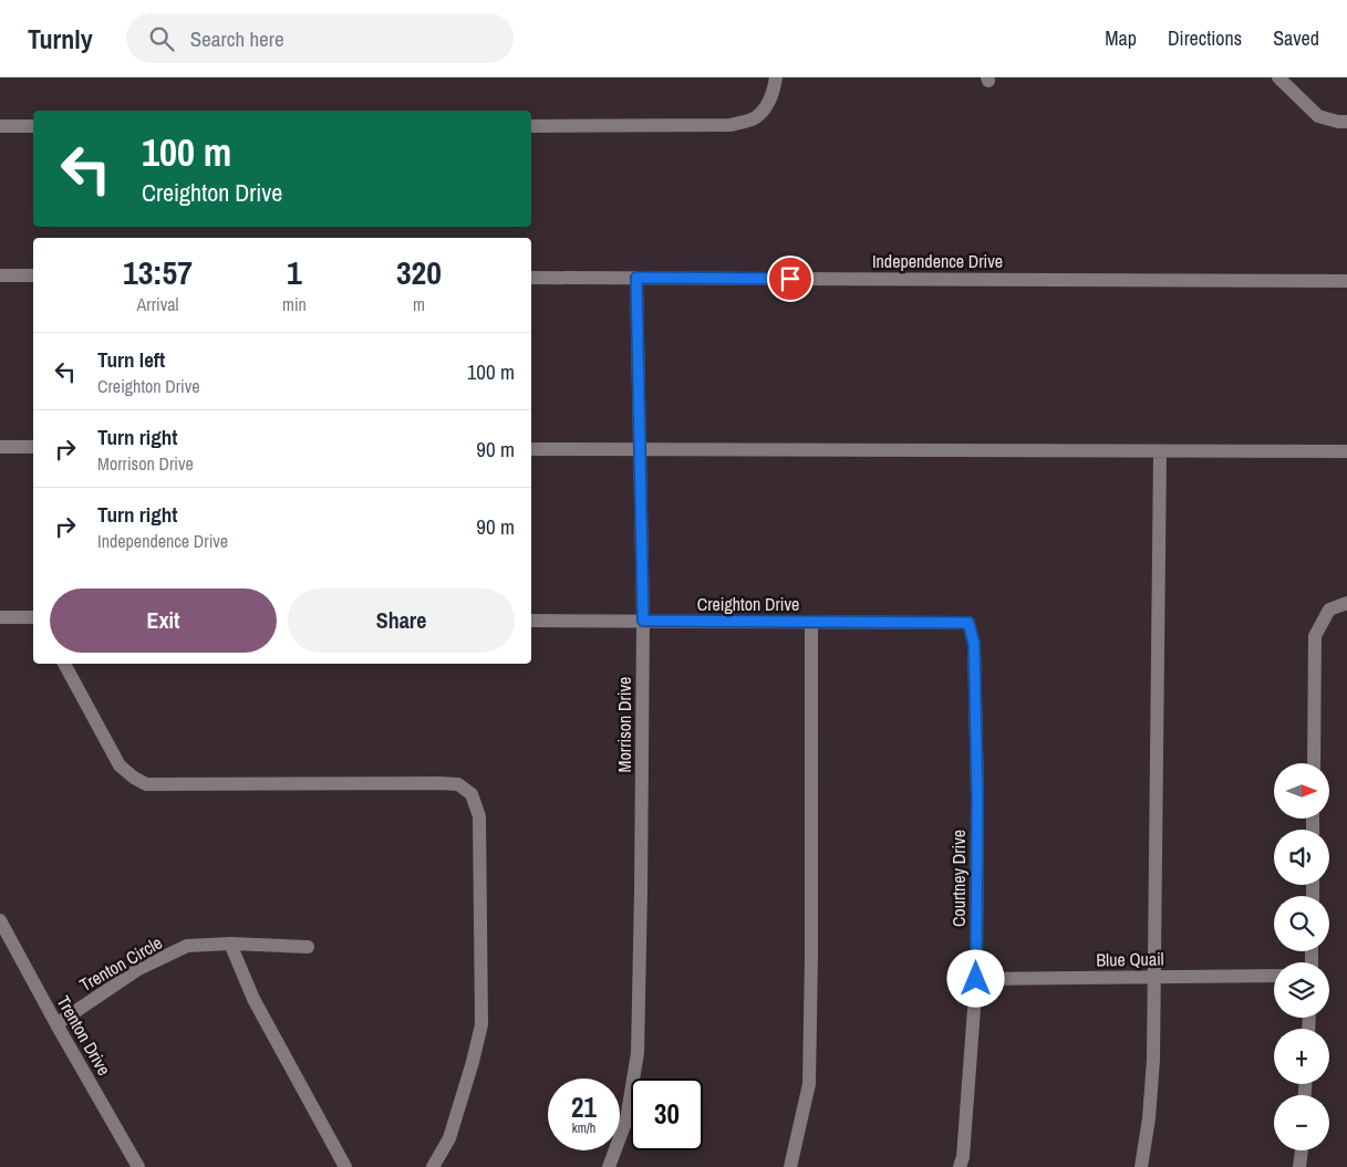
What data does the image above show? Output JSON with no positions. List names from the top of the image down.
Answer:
{
  "streets": {
    "street": [
      "Independence Drive",
      "Creighton Drive",
      "Morrison Drive",
      "Courtney Drive",
      "Blue Quail",
      "Trenton Circle",
      "Trenton Drive"
    ]
  },
  "crossings": [
    ["Independence Drive", "Morrison Drive"],
    ["Creighton Drive", "Morrison Drive"],
    ["Creighton Drive", "Courtney Drive"],
    ["Courtney Drive", "Blue Quail"],
    ["Trenton Circle", "Trenton Drive"]
  ],
  "north": "right",
  "page": {
    "header": "Turnly",
    "search": "Search here",
    "nav": ["Map", "Directions", "Saved"],
    "turn": ["100 m", "Creighton Drive"],
    "eta": [
      "13:57",
      "Arrival",
      "1",
      "min",
      "320",
      "m"
    ],
    "list": [
      {
        "name": "Turn left",
        "note": "Creighton Drive",
        "value": "100 m"
      },
      {
        "name": "Turn right",
        "note": "Morrison Drive",
        "value": "90 m"
      },
      {
        "name": "Turn right",
        "note": "Independence Drive",
        "value": "90 m"
      }
    ],
    "buttons": ["Exit", "Share"],
    "map_buttons": ["+", "−"],
    "speed": "21 km/h",
    "limit": "30"
  }
}
